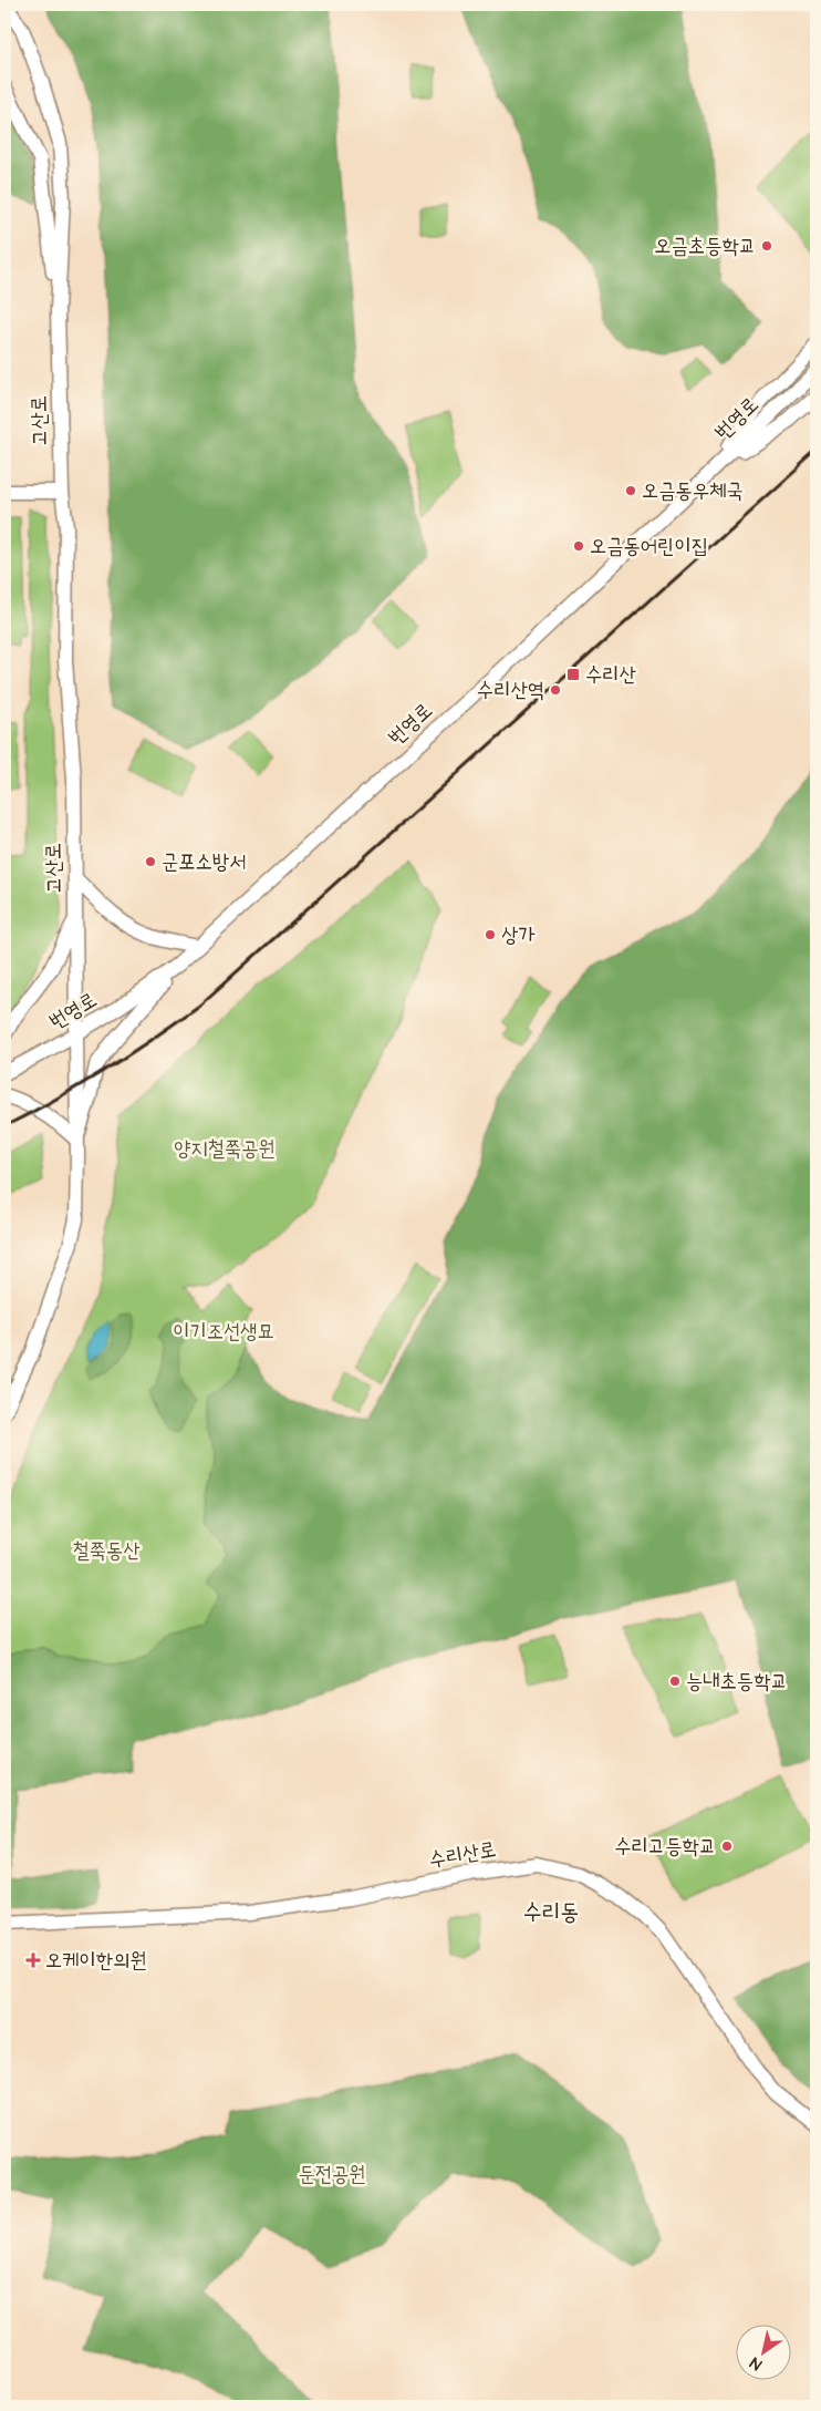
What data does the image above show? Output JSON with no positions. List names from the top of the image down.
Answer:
{
  "streets": {
    "street": ["번영로", "고산로", "수리산로"]
  },
  "crossings": [
    ["번영로", "고산로"]
  ],
  "districts": ["수리동"],
  "parks": [
    "양지철쭉공원",
    "이기조선생묘",
    "철쭉동산",
    "둔전공원"
  ],
  "places": {
    "other": [
      "오금초등학교",
      "오금동우체국",
      "오금동어린이집",
      "수리산역",
      "군포소방서",
      "상가",
      "능내초등학교",
      "수리고등학교"
    ],
    "transit": ["수리산"],
    "health": ["오케이한의원"]
  },
  "north": "bottom left"
}
